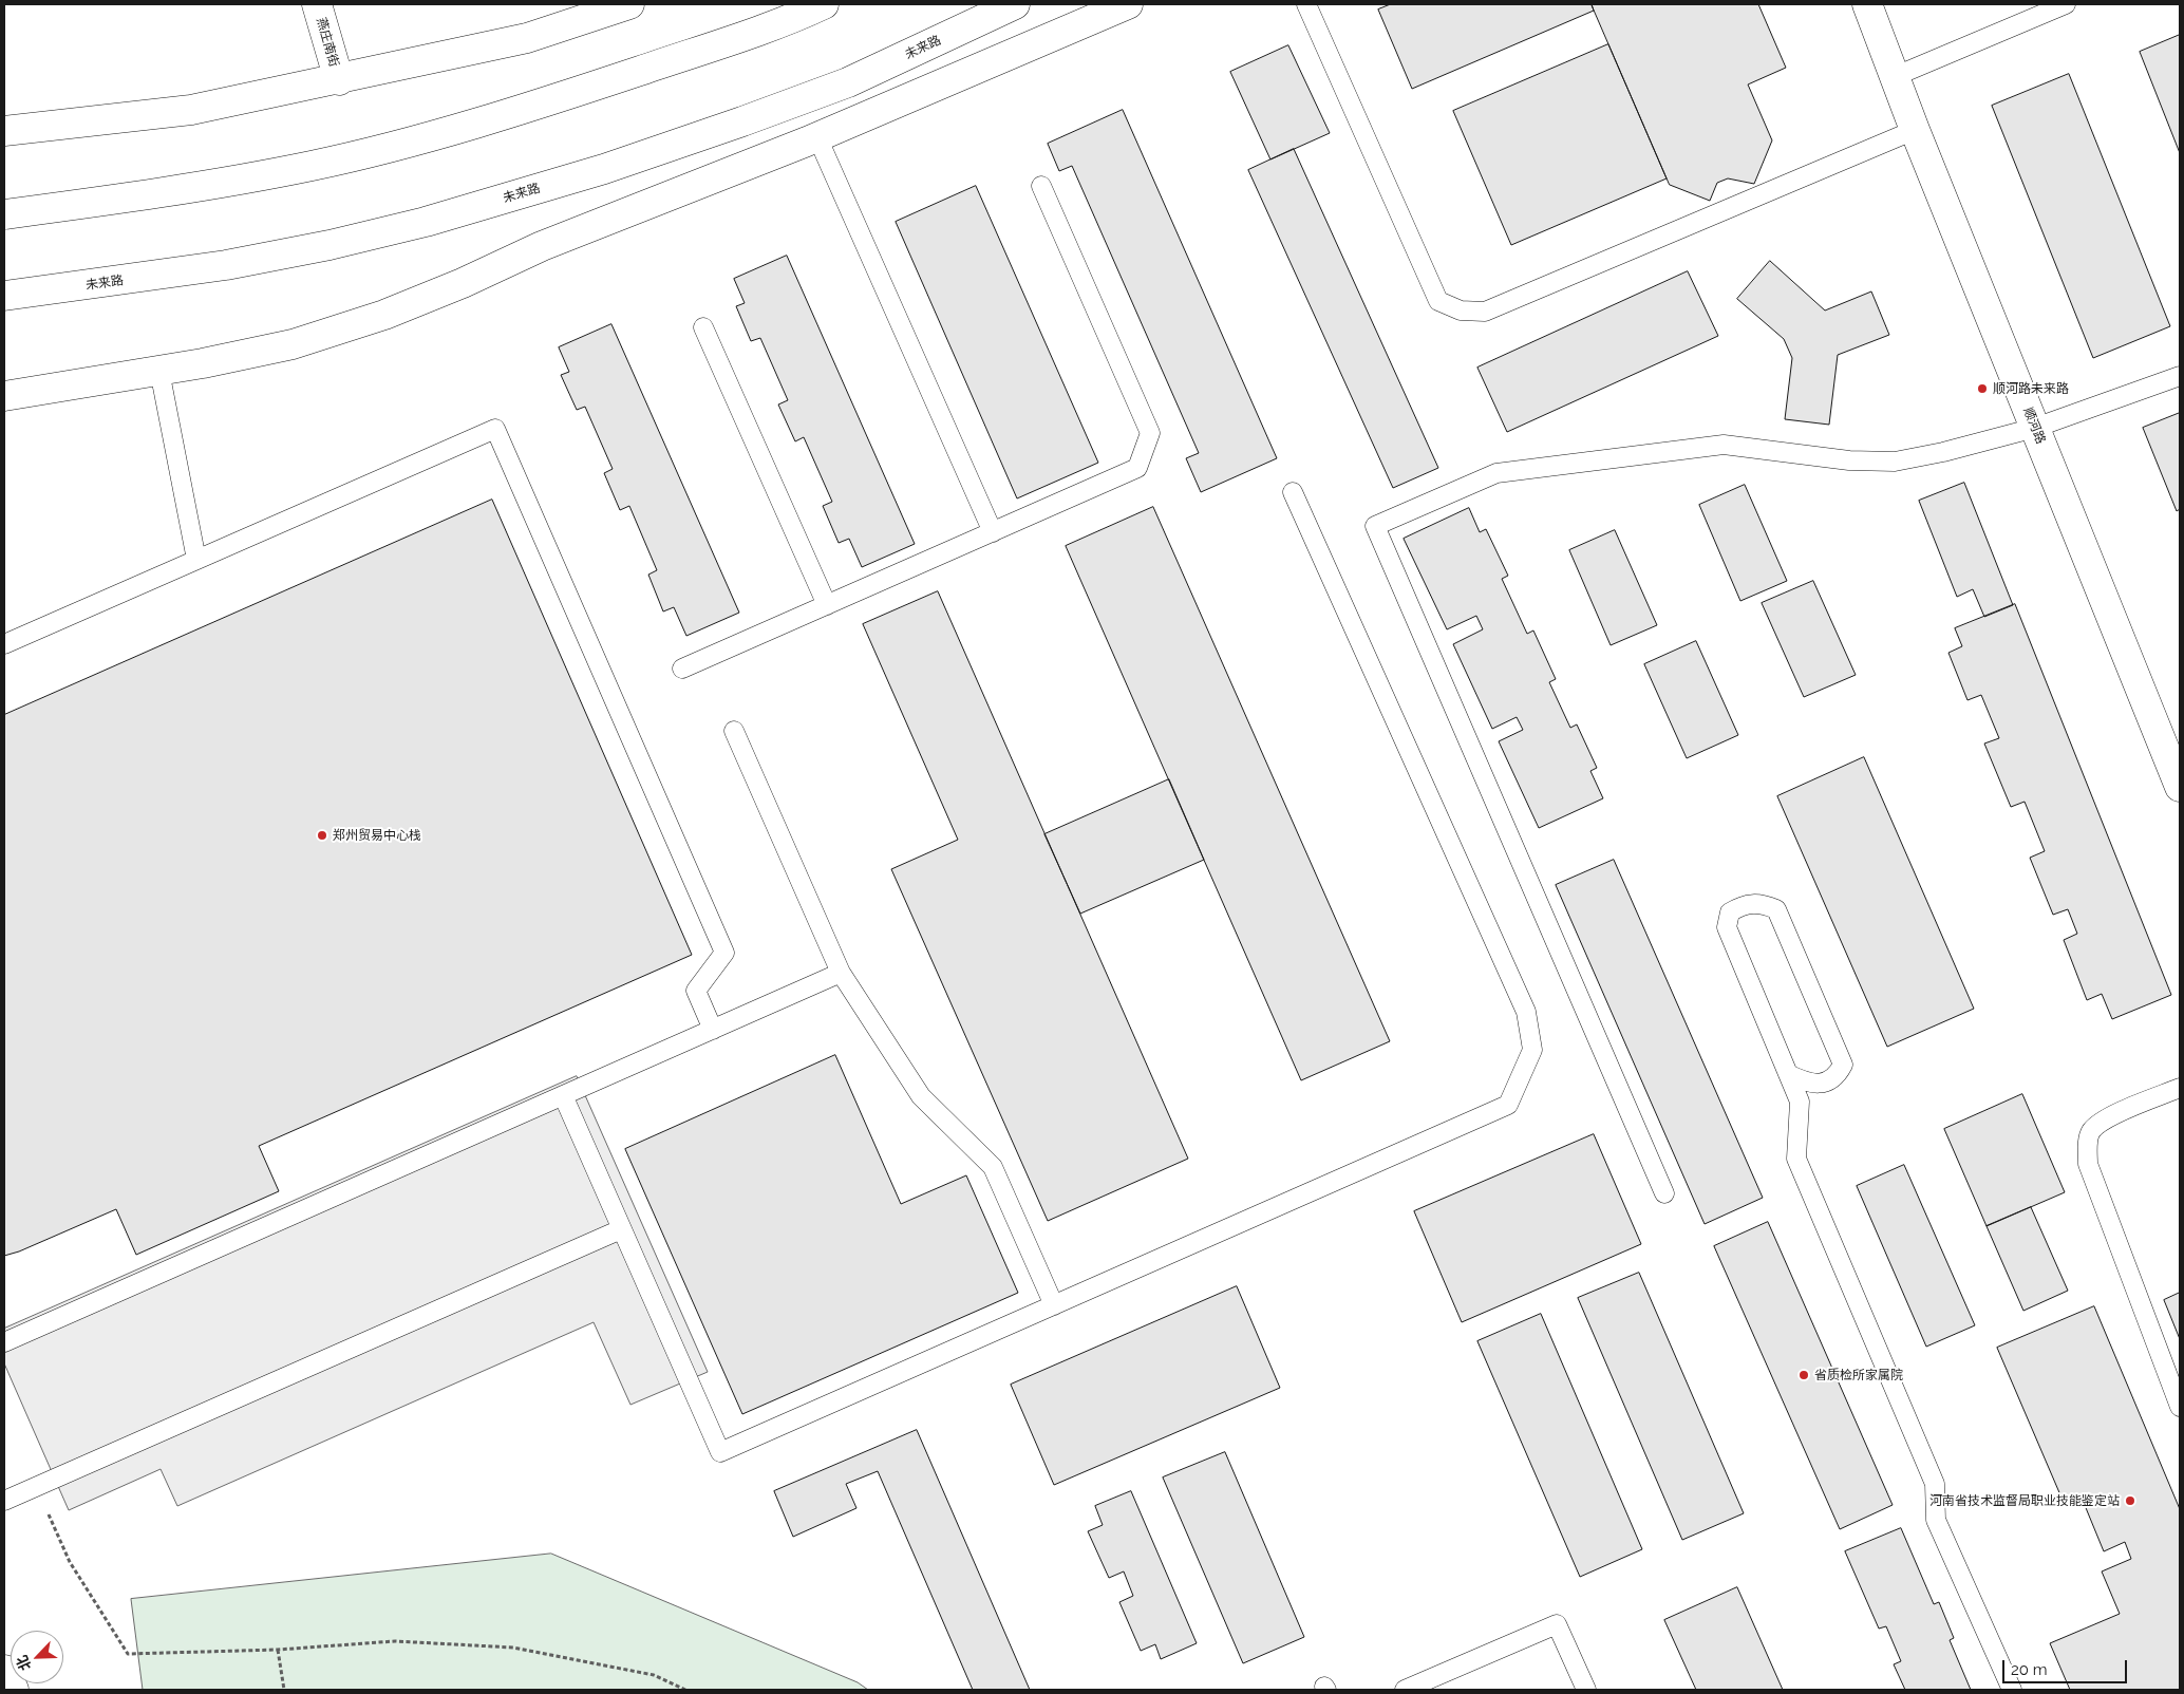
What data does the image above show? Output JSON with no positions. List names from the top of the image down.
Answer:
{
  "streets": {
    "main road": ["燕庄南街", "未来路", "顺河路"]
  },
  "places": [
    "顺河路未来路",
    "郑州贸易中心栈",
    "省质检所家属院",
    "河南省技术监督局职业技能鉴定站"
  ],
  "scale_bar": "20 m",
  "north": "bottom left"
}
